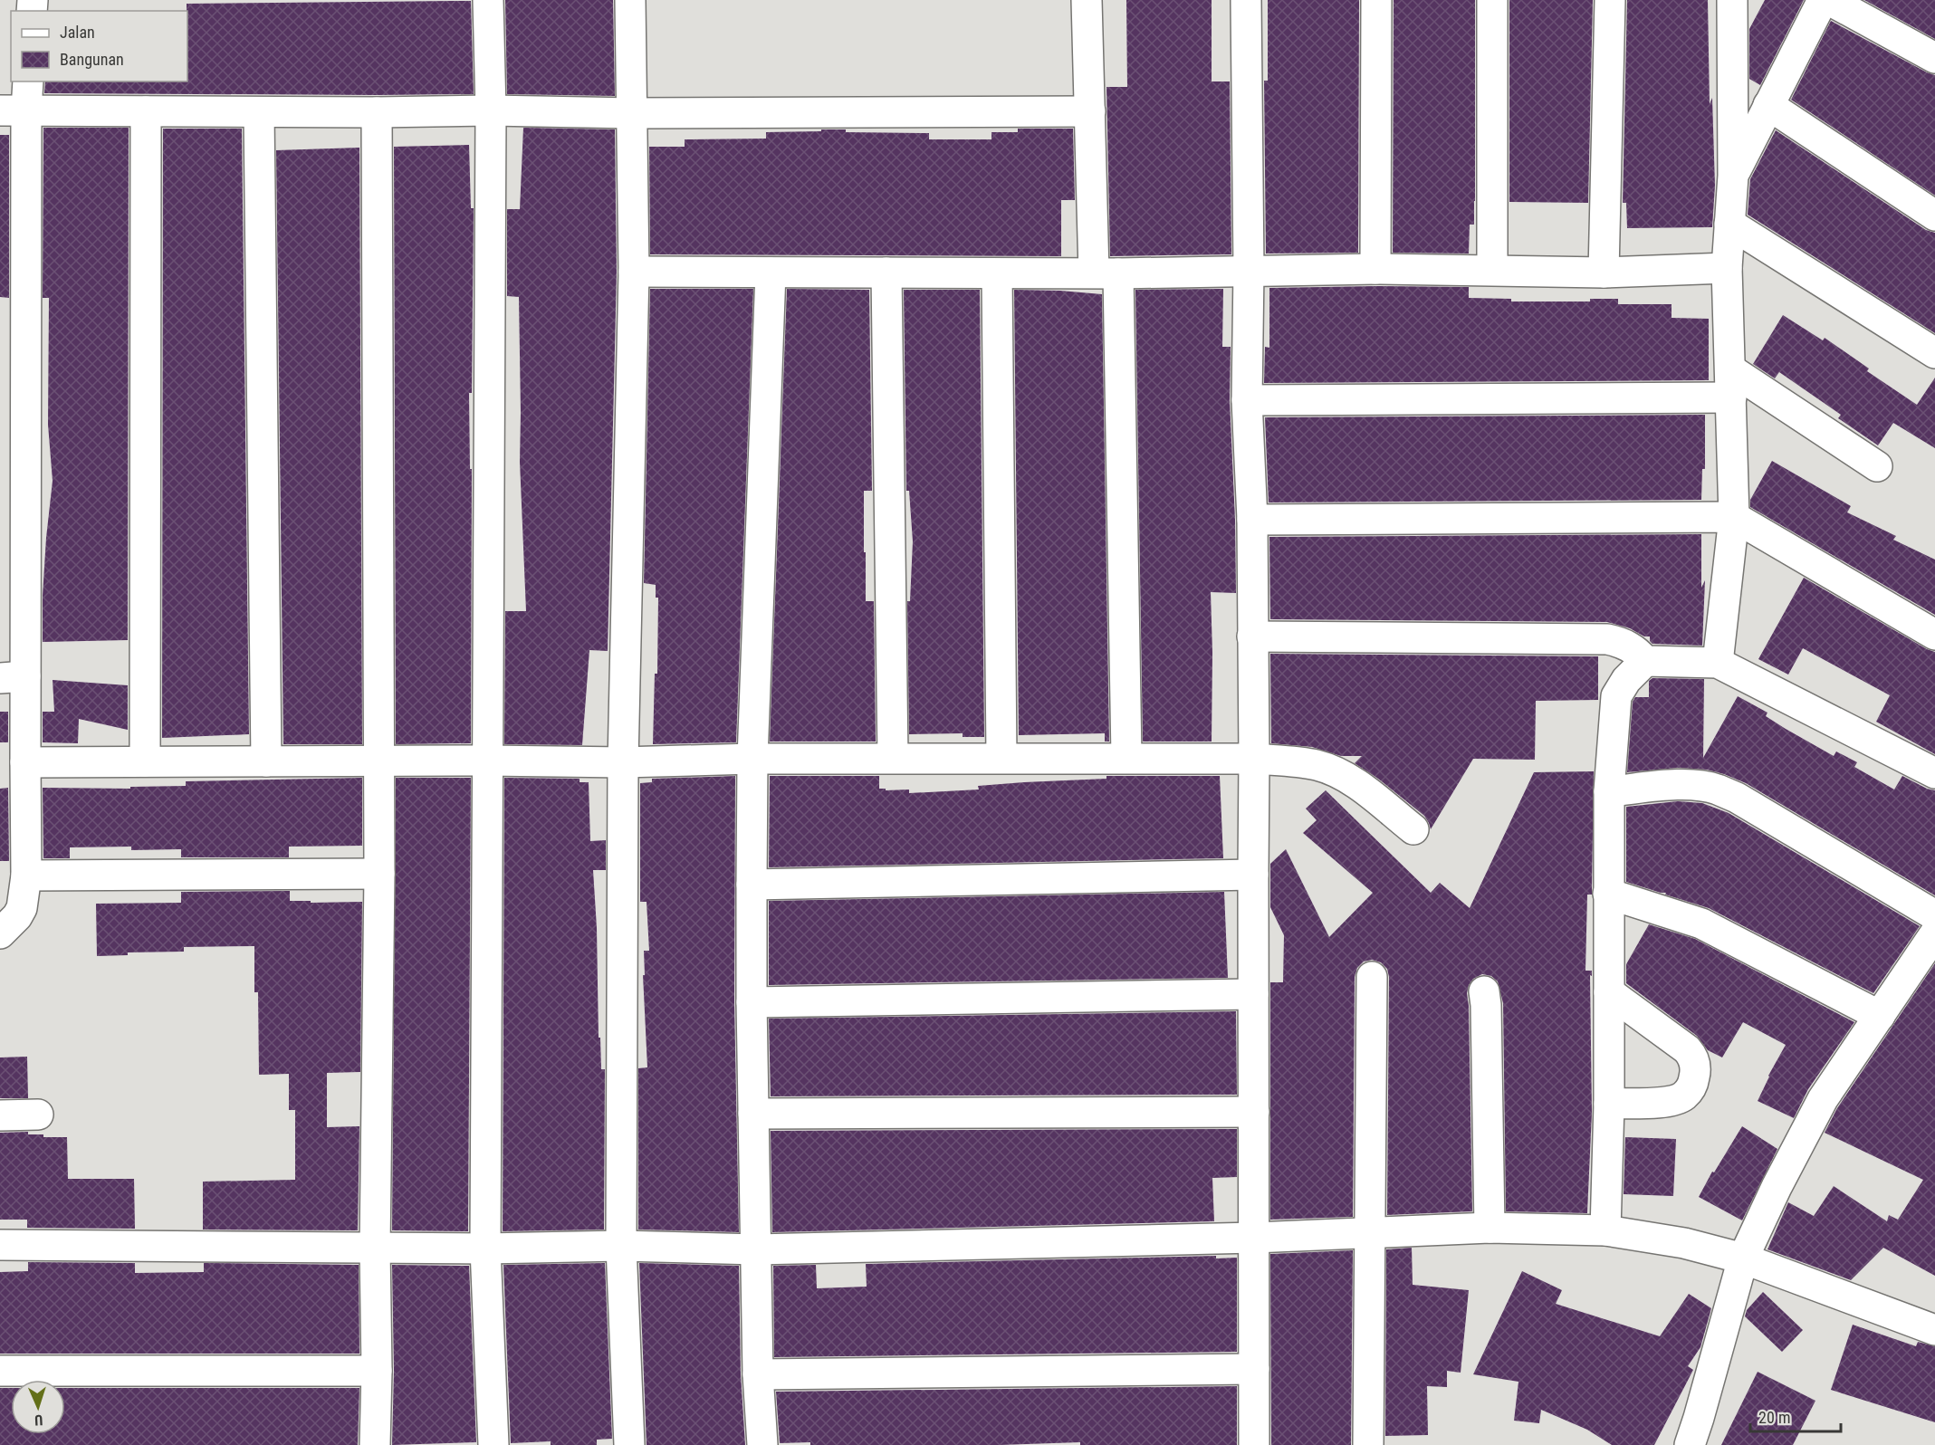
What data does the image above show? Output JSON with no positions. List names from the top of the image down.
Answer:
{
  "legend": ["Jalan", "Bangunan"],
  "scale_bar": "20 m",
  "north": "bottom"
}
